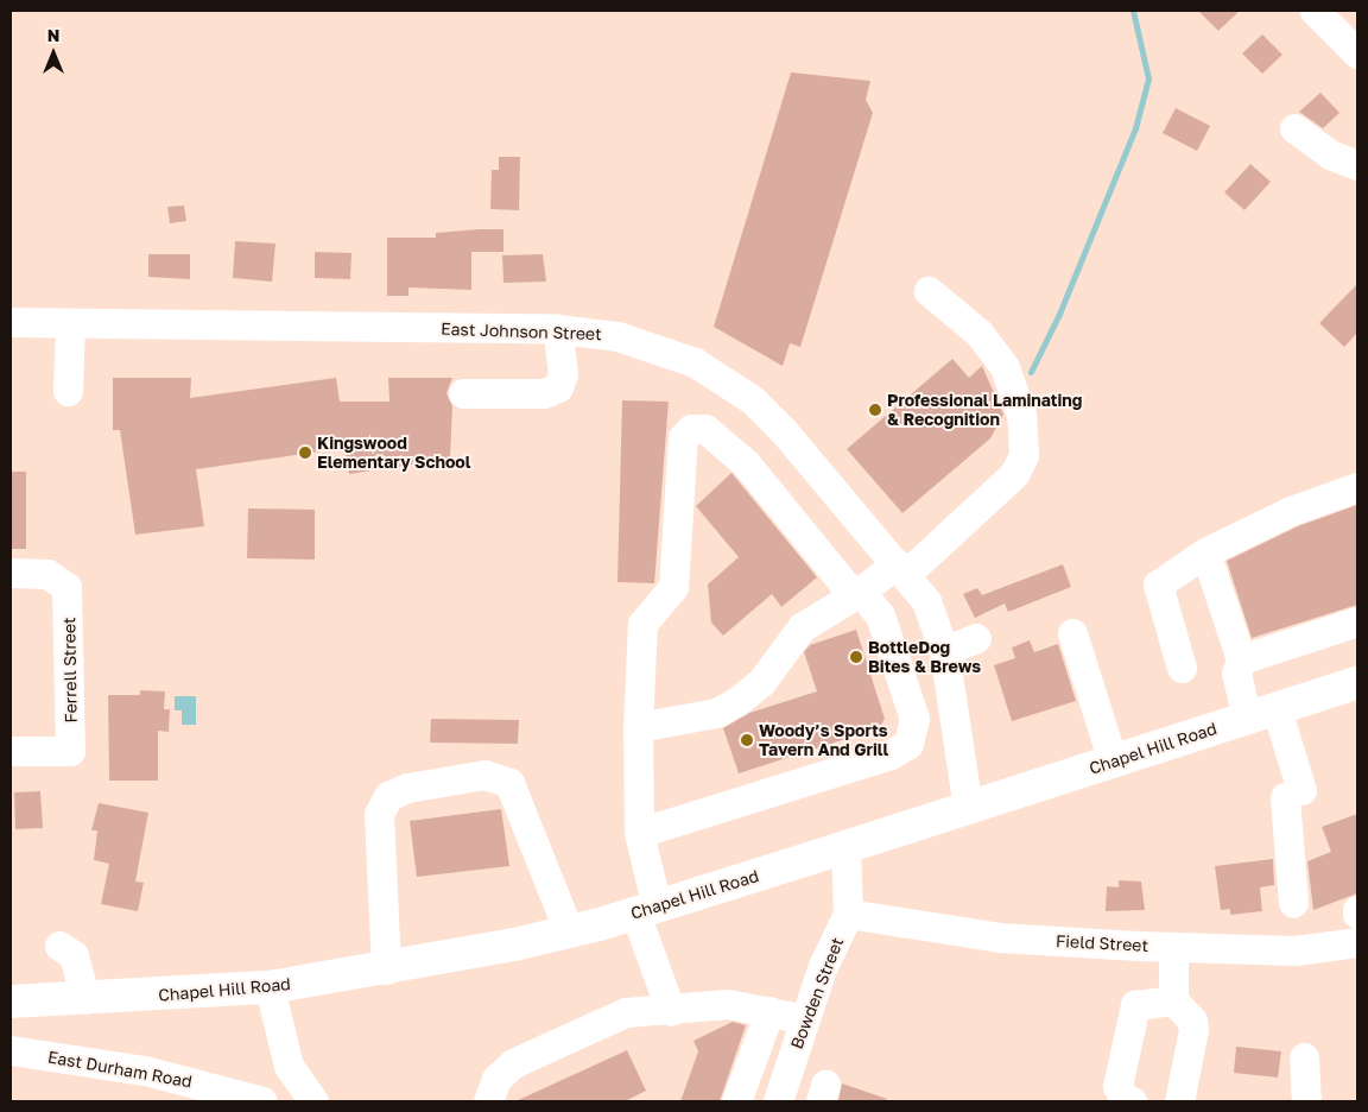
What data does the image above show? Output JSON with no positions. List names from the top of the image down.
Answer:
{
  "streets": {
    "main road": ["Chapel Hill Road"],
    "street": [
      "East Johnson Street",
      "Ferrell Street",
      "Field Street",
      "Bowden Street",
      "East Durham Road"
    ]
  },
  "crossings": [
    ["East Johnson Street", "Chapel Hill Road"],
    ["Chapel Hill Road", "Bowden Street"],
    ["Field Street", "Bowden Street"]
  ],
  "places": [
    "Professional Laminating & Recognition",
    "Kingswood Elementary School",
    "BottleDog Bites & Brews",
    "Woody’s Sports Tavern And Grill"
  ],
  "north": "top"
}
